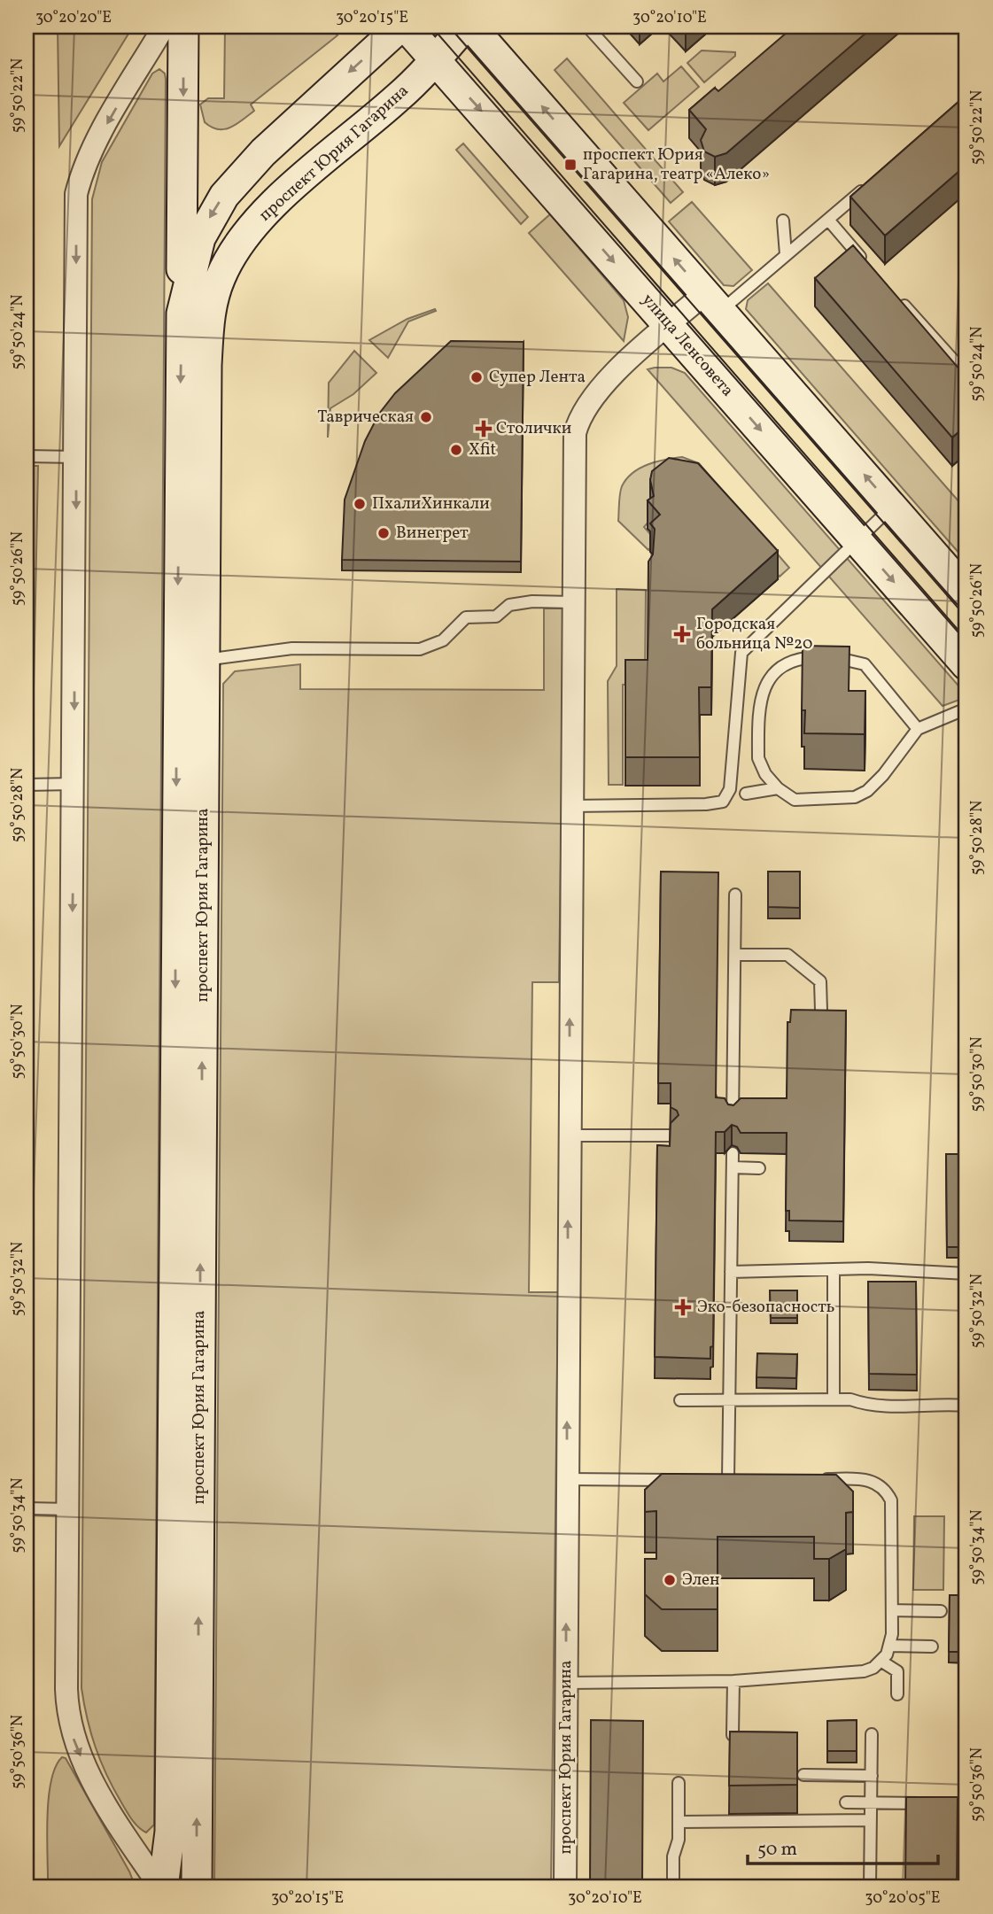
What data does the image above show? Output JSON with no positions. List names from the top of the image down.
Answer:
{
  "streets": {
    "main road": ["проспект Юрия Гагарина", "улица Ленсовета"]
  },
  "crossings": [
    ["проспект Юрия Гагарина", "улица Ленсовета"]
  ],
  "places": {
    "transit": ["проспект Юрия Гагарина, театр «Алеко»"],
    "other": [
      "Супер Лента",
      "Таврическая",
      "Xfit",
      "ПхалиХинкали",
      "Винегрет",
      "Элен"
    ],
    "health": ["Столички", "Городская больница №20", "Эко-безопасность"]
  },
  "scale_bar": "50 m",
  "coordinates": [
    "30°20'20\"E",
    "30°20'15\"E",
    "30°20'10\"E",
    "59°50'22\"N",
    "59°50'24\"N",
    "59°50'26\"N",
    "59°50'28\"N",
    "59°50'30\"N",
    "59°50'32\"N",
    "59°50'34\"N",
    "59°50'36\"N",
    "30°20'05\"E"
  ]
}
